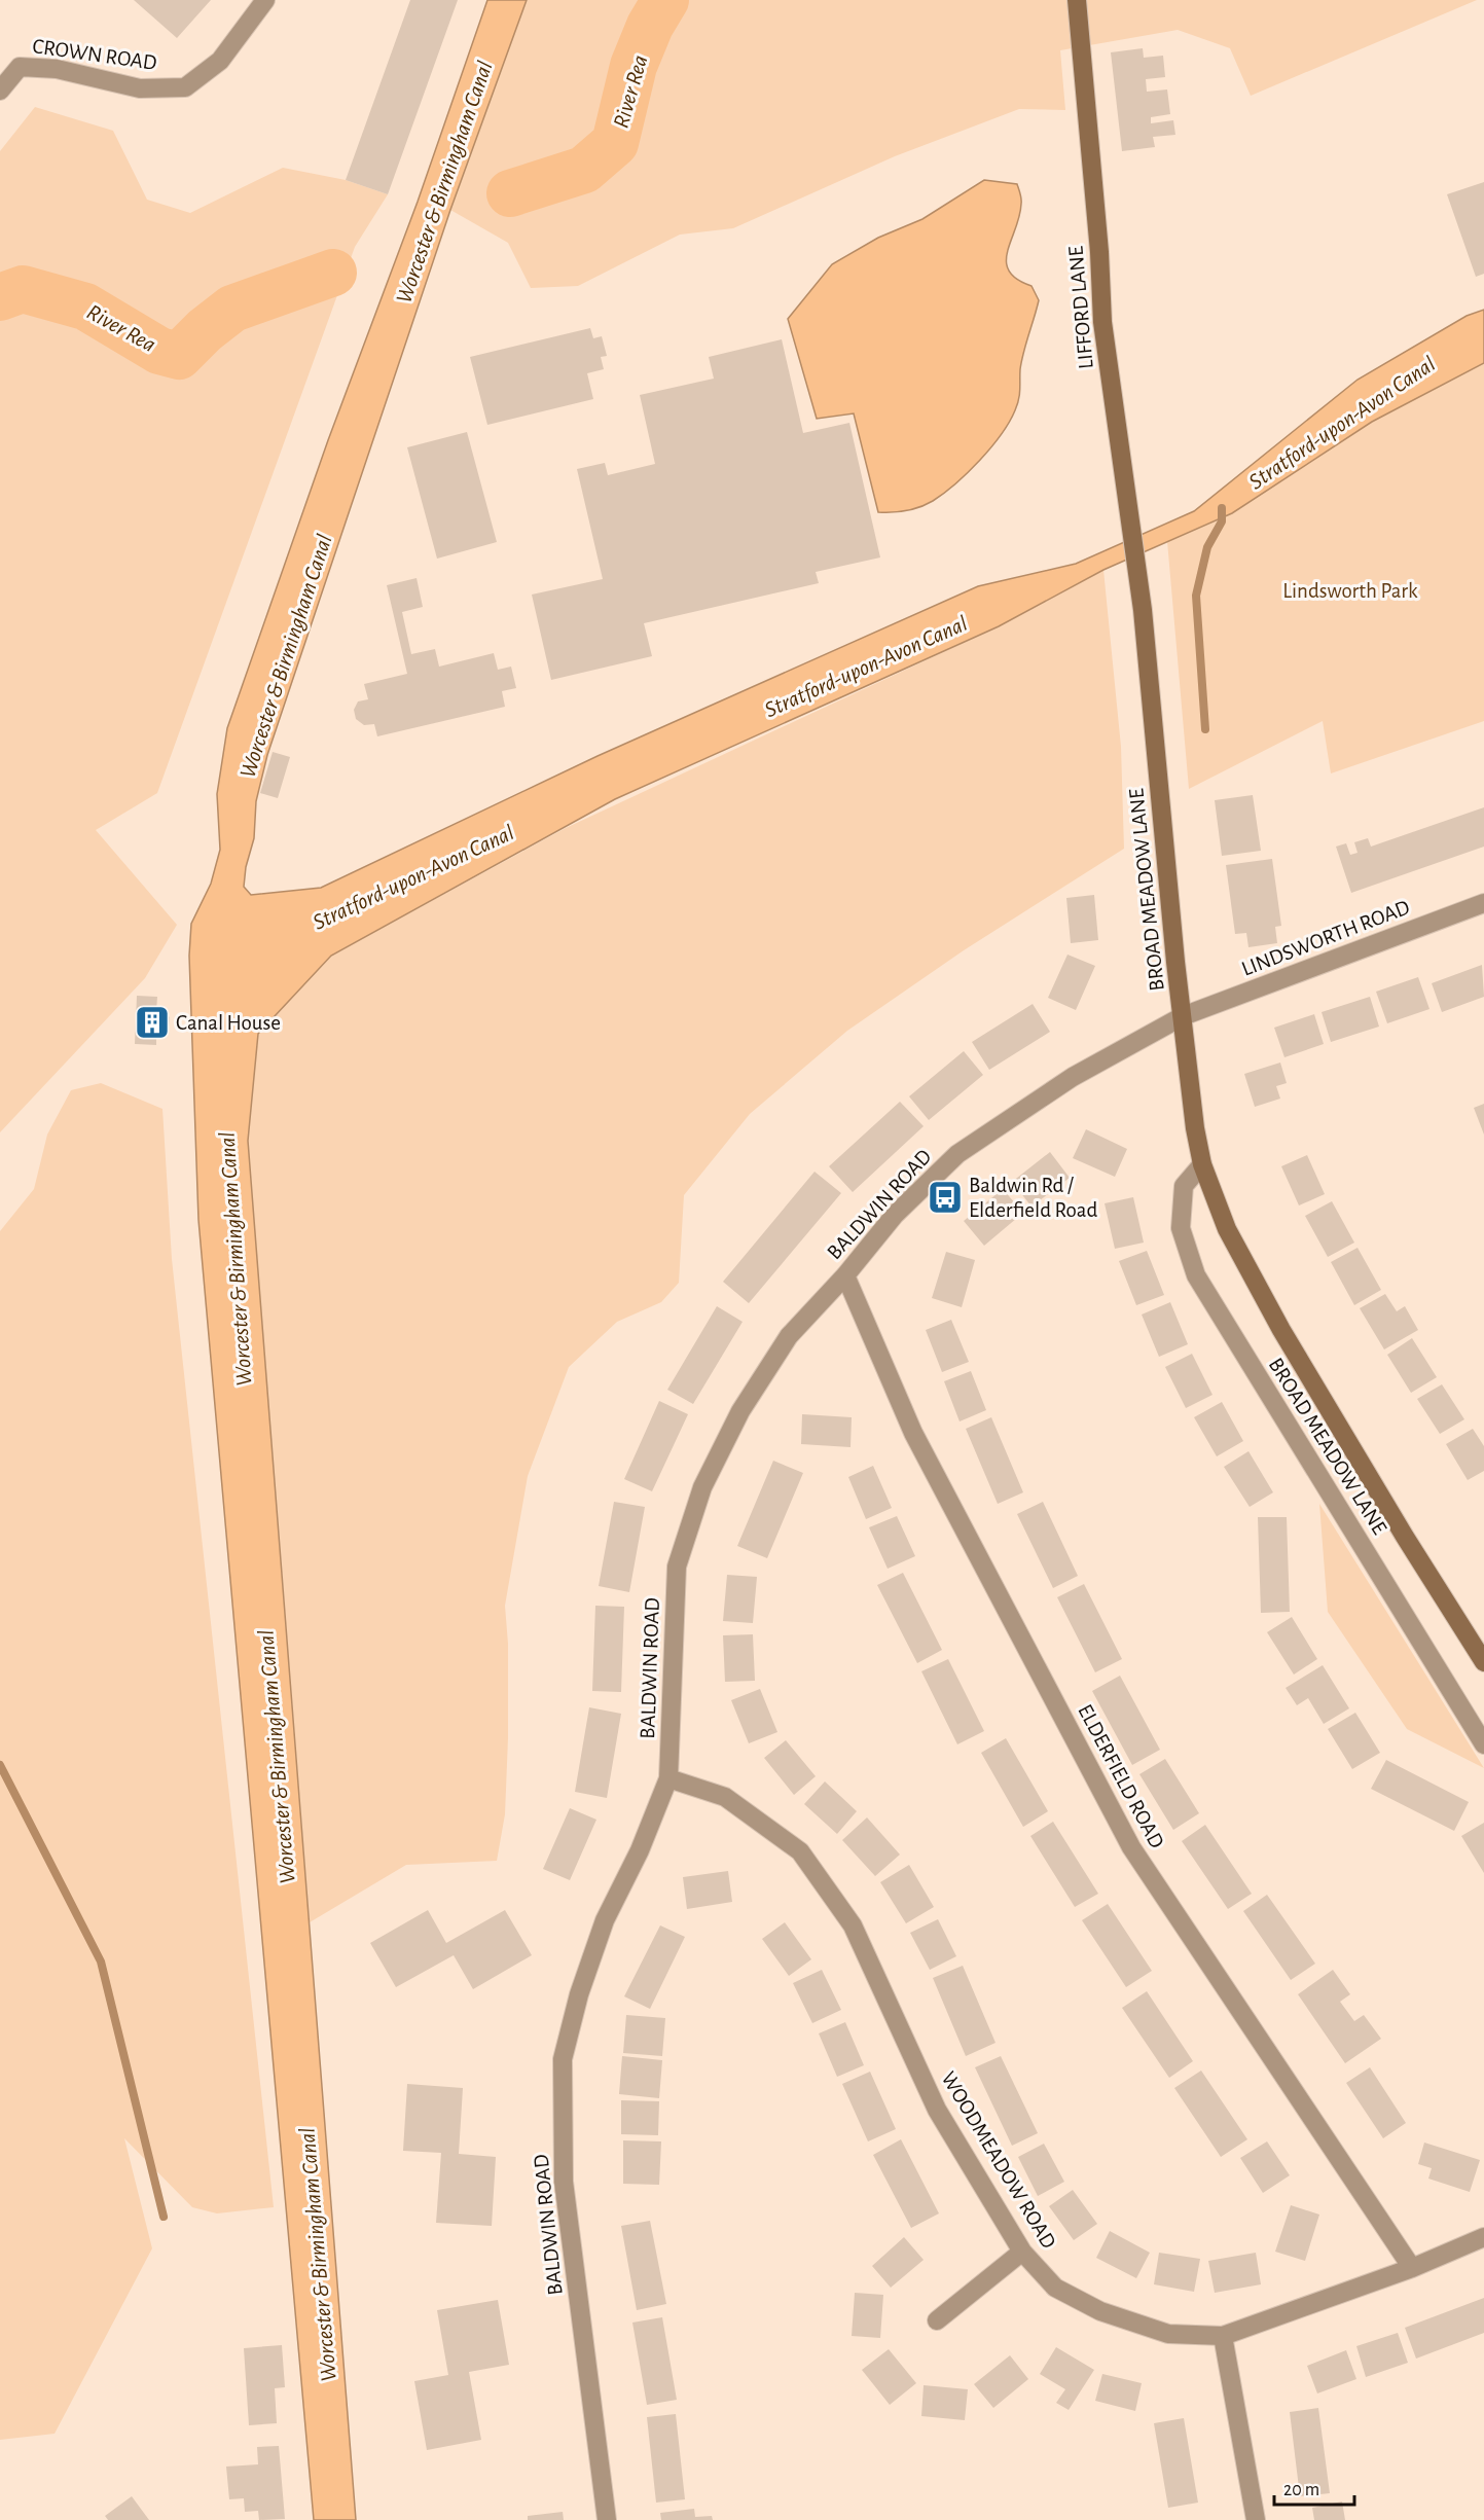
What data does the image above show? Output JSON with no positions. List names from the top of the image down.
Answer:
{
  "streets": {
    "street": [
      "CROWN ROAD",
      "LIFFORD LANE",
      "BROAD MEADOW LANE",
      "LINDSWORTH ROAD",
      "BALDWIN ROAD",
      "ELDERFIELD ROAD",
      "WOODMEADOW ROAD"
    ]
  },
  "crossings": [
    ["LIFFORD LANE", "BROAD MEADOW LANE"],
    ["BROAD MEADOW LANE", "LINDSWORTH ROAD"],
    ["BROAD MEADOW LANE", "BALDWIN ROAD"],
    ["LINDSWORTH ROAD", "BALDWIN ROAD"],
    ["BALDWIN ROAD", "ELDERFIELD ROAD"],
    ["BALDWIN ROAD", "WOODMEADOW ROAD"],
    ["ELDERFIELD ROAD", "WOODMEADOW ROAD"]
  ],
  "water": ["River Rea", "Worcester & Birmingham Canal", "Stratford-upon-Avon Canal"],
  "parks": ["Lindsworth Park"],
  "places": {
    "building": ["Canal House"],
    "bus stop": ["Baldwin Rd / Elderfield Road"]
  },
  "scale_bar": "20 m"
}
